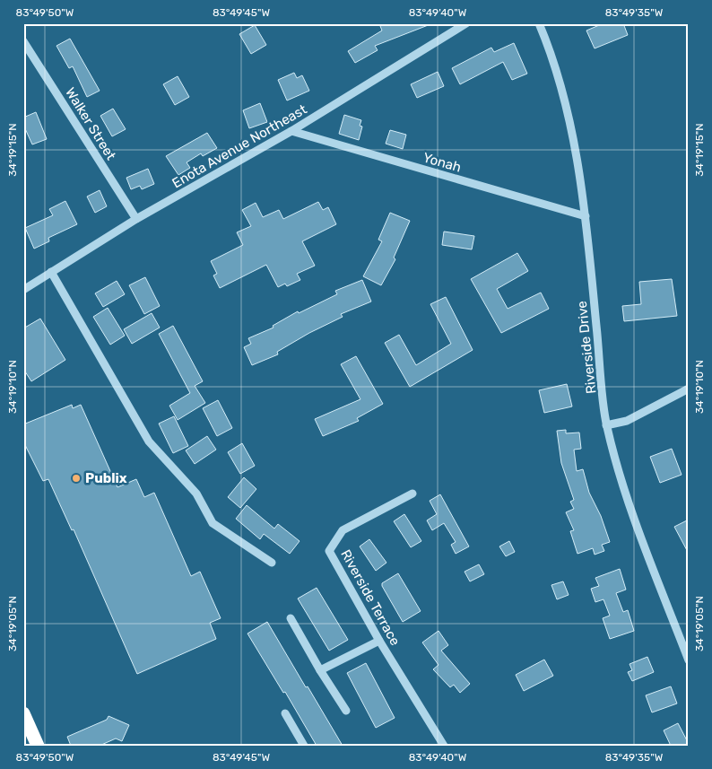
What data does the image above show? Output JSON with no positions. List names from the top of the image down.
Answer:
{
  "streets": {
    "street": [
      "Walker Street",
      "Enota Avenue Northeast",
      "Yonah",
      "Riverside Drive",
      "Riverside Terrace"
    ]
  },
  "crossings": [
    ["Walker Street", "Enota Avenue Northeast"],
    ["Enota Avenue Northeast", "Yonah"],
    ["Yonah", "Riverside Drive"]
  ],
  "places": ["Publix"],
  "coordinates": [
    "83°49'50\"W",
    "83°49'45\"W",
    "83°49'40\"W",
    "83°49'35\"W",
    "34°19'15\"N",
    "34°19'10\"N",
    "34°19'05\"N"
  ]
}
